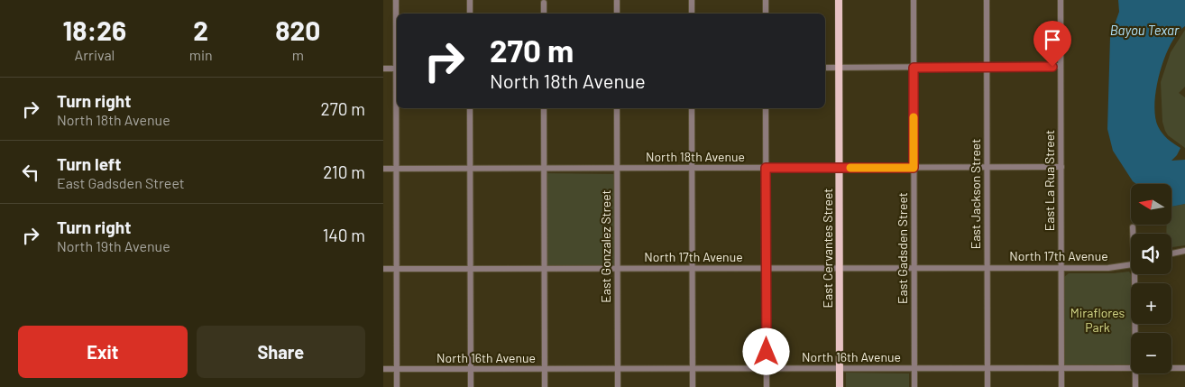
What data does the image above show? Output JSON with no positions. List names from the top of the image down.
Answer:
{
  "streets": {
    "main road": ["East Cervantes Street"],
    "street": [
      "North 18th Avenue",
      "East La Rua Street",
      "East Jackson Street",
      "East Gonzalez Street",
      "East Gadsden Street",
      "North 17th Avenue",
      "North 16th Avenue"
    ]
  },
  "crossings": [
    ["North 18th Avenue", "East La Rua Street"],
    ["North 18th Avenue", "East Jackson Street"],
    ["North 18th Avenue", "East Gonzalez Street"],
    ["North 18th Avenue", "East Cervantes Street"],
    ["North 18th Avenue", "East Gadsden Street"],
    ["East La Rua Street", "North 17th Avenue"],
    ["East La Rua Street", "North 16th Avenue"],
    ["East Jackson Street", "North 17th Avenue"],
    ["East Jackson Street", "North 16th Avenue"],
    ["East Gonzalez Street", "North 17th Avenue"],
    ["East Gonzalez Street", "North 16th Avenue"],
    ["East Cervantes Street", "North 17th Avenue"],
    ["East Cervantes Street", "North 16th Avenue"],
    ["East Gadsden Street", "North 17th Avenue"],
    ["East Gadsden Street", "North 16th Avenue"]
  ],
  "water": ["Bayou Texar"],
  "parks": ["Miraflores Park"],
  "north": "left",
  "page": {
    "eta": [
      "18:26",
      "Arrival",
      "2",
      "min",
      "820",
      "m"
    ],
    "turn": ["270 m", "North 18th Avenue"],
    "list": [
      {
        "name": "Turn right",
        "note": "North 18th Avenue",
        "value": "270 m"
      },
      {
        "name": "Turn left",
        "note": "East Gadsden Street",
        "value": "210 m"
      },
      {
        "name": "Turn right",
        "note": "North 19th Avenue",
        "value": "140 m"
      }
    ],
    "map_buttons": ["+", "−"],
    "buttons": ["Exit", "Share"]
  }
}
